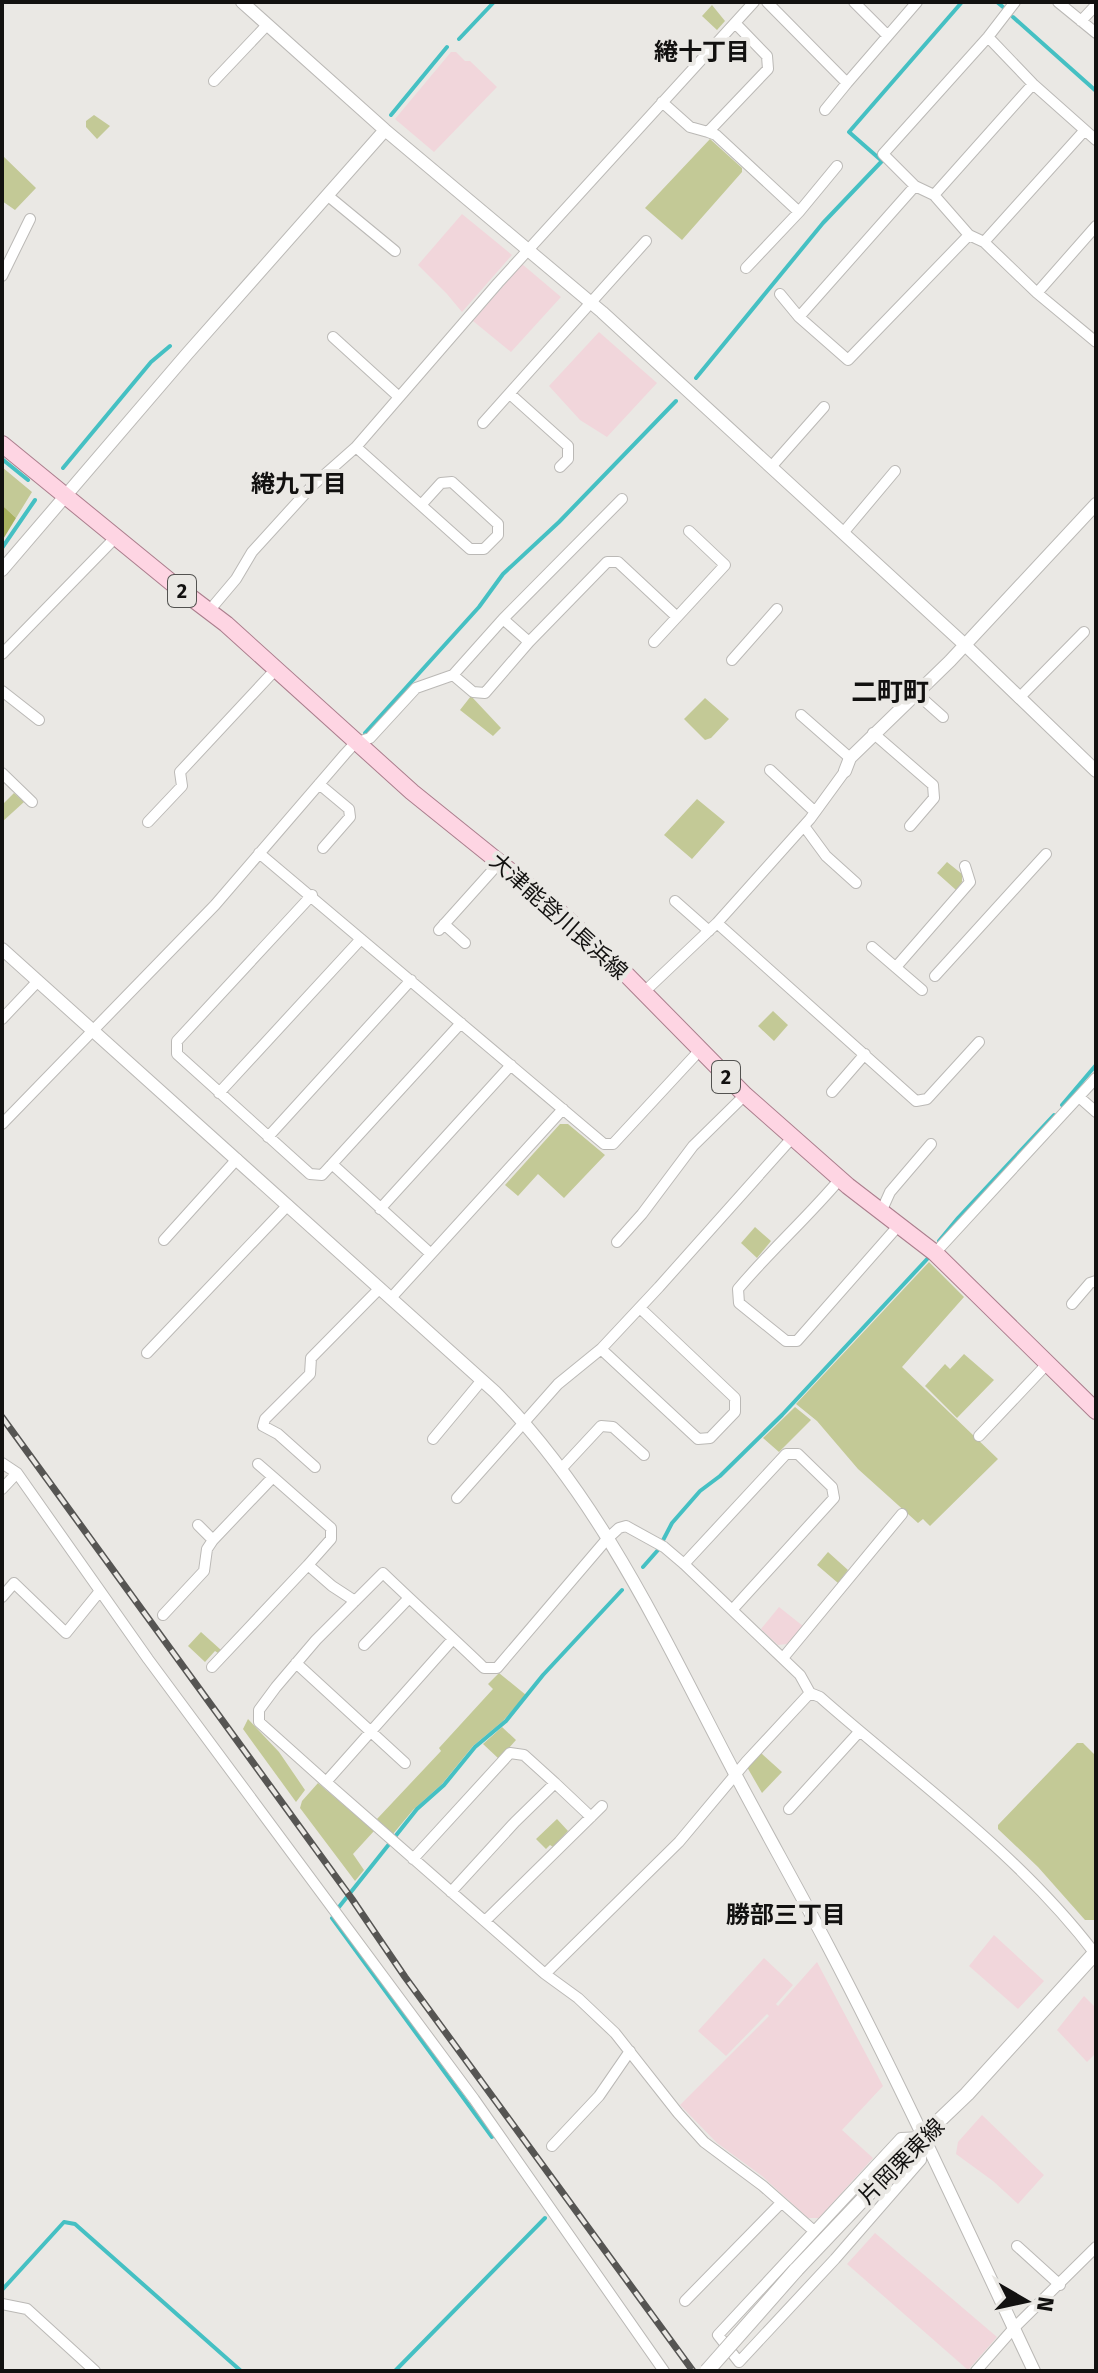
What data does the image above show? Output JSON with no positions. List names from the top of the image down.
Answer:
{
  "streets": {
    "main road": ["2", "大津能登川長浜線", "片岡栗東線"]
  },
  "districts": [
    "綣十丁目",
    "綣九丁目",
    "二町町",
    "勝部三丁目"
  ],
  "north": "right"
}
